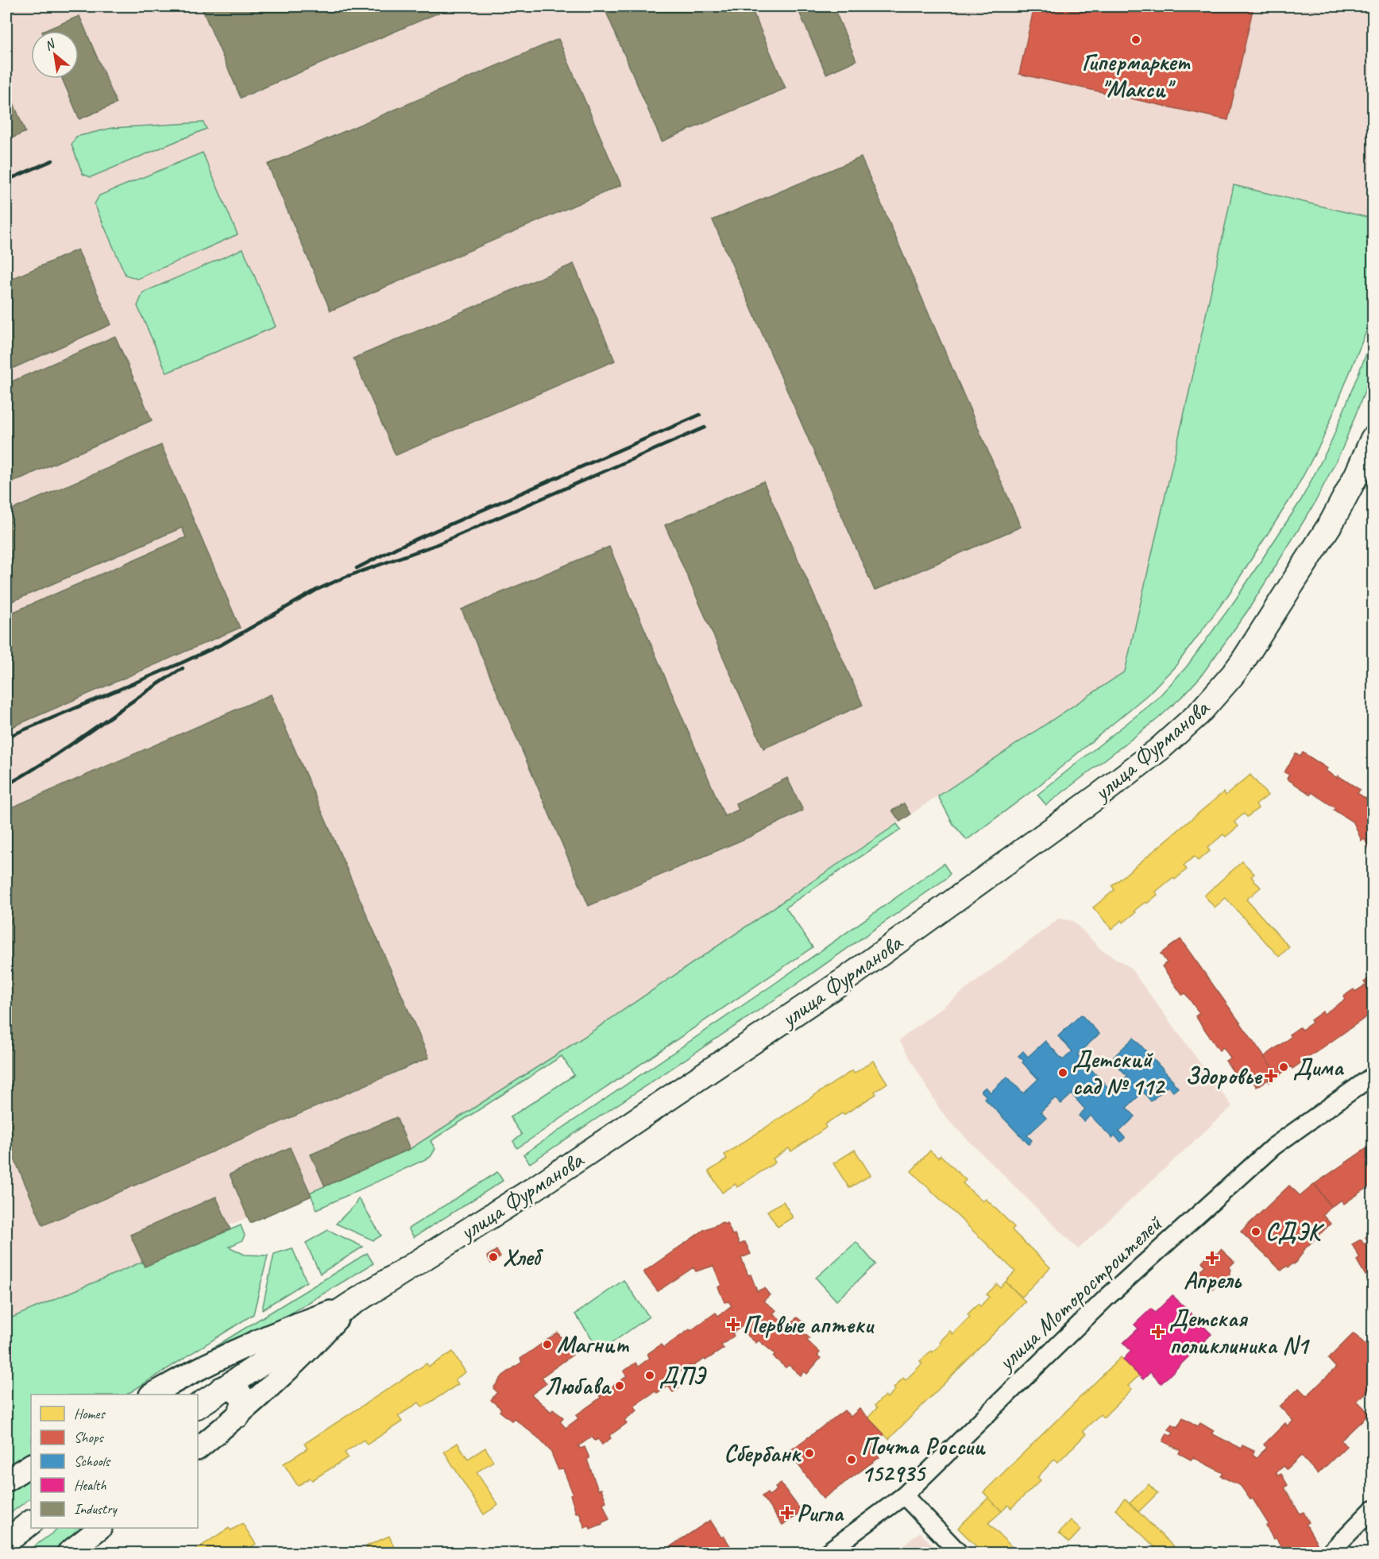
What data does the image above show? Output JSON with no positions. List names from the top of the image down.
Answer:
{
  "streets": {
    "main road": ["улица Фурманова"],
    "street": ["улица Моторостроителей"]
  },
  "places": {
    "other": [
      "Гипермаркет \"Макси\"",
      "Дима",
      "Детский сад № 112",
      "СДЭК",
      "Хлеб",
      "Магнит",
      "ДПЭ",
      "Любава",
      "Сбербанк",
      "Почта России 152935"
    ],
    "health": [
      "Здоровье",
      "Апрель",
      "Первые аптеки",
      "Детская поликлиника N1",
      "Ригла"
    ]
  },
  "legend": [
    "Homes",
    "Shops",
    "Schools",
    "Health",
    "Industry"
  ],
  "north": "top left"
}
